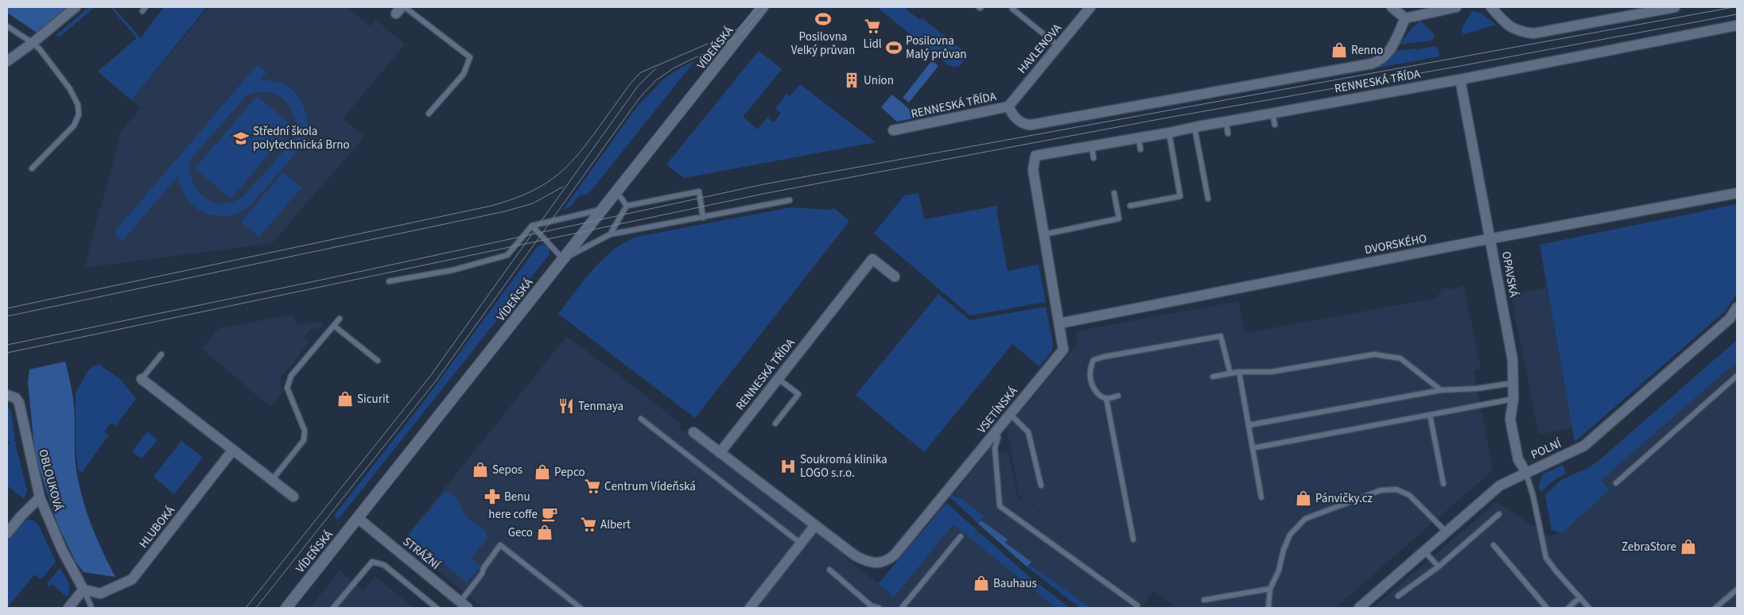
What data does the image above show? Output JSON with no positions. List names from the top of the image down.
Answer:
{
  "streets": {
    "main road": ["VÍDEŇSKÁ"],
    "street": [
      "HAVLENOVA",
      "RENNESKÁ TŘÍDA",
      "DVORSKÉHO",
      "OPAVSKÁ",
      "VSETÍNSKÁ",
      "POLNÍ",
      "OBLOUKOVÁ",
      "HLUBOKÁ",
      "STRÁŽNÍ"
    ]
  },
  "crossings": [
    ["VÍDEŇSKÁ", "STRÁŽNÍ"],
    ["HAVLENOVA", "RENNESKÁ TŘÍDA"],
    ["RENNESKÁ TŘÍDA", "OPAVSKÁ"],
    ["RENNESKÁ TŘÍDA", "VSETÍNSKÁ"],
    ["DVORSKÉHO", "OPAVSKÁ"],
    ["DVORSKÉHO", "VSETÍNSKÁ"],
    ["OPAVSKÁ", "POLNÍ"],
    ["OBLOUKOVÁ", "HLUBOKÁ"]
  ],
  "places": {
    "sports": ["Posilovna Velký průvan", "Posilovna Malý průvan"],
    "supermarket": ["Lidl", "Centrum Vídeňská", "Albert"],
    "shop": [
      "Renno",
      "Sicurit",
      "Sepos",
      "Pepco",
      "Pánvičky.cz",
      "Geco",
      "ZebraStore",
      "Bauhaus"
    ],
    "building": ["Union"],
    "school or university": ["Střední škola polytechnická Brno"],
    "restaurant": ["Tenmaya"],
    "hospital": ["Soukromá klinika LOGO s.r.o."],
    "pharmacy": ["Benu"],
    "cafe": ["here coffe"]
  }
}
